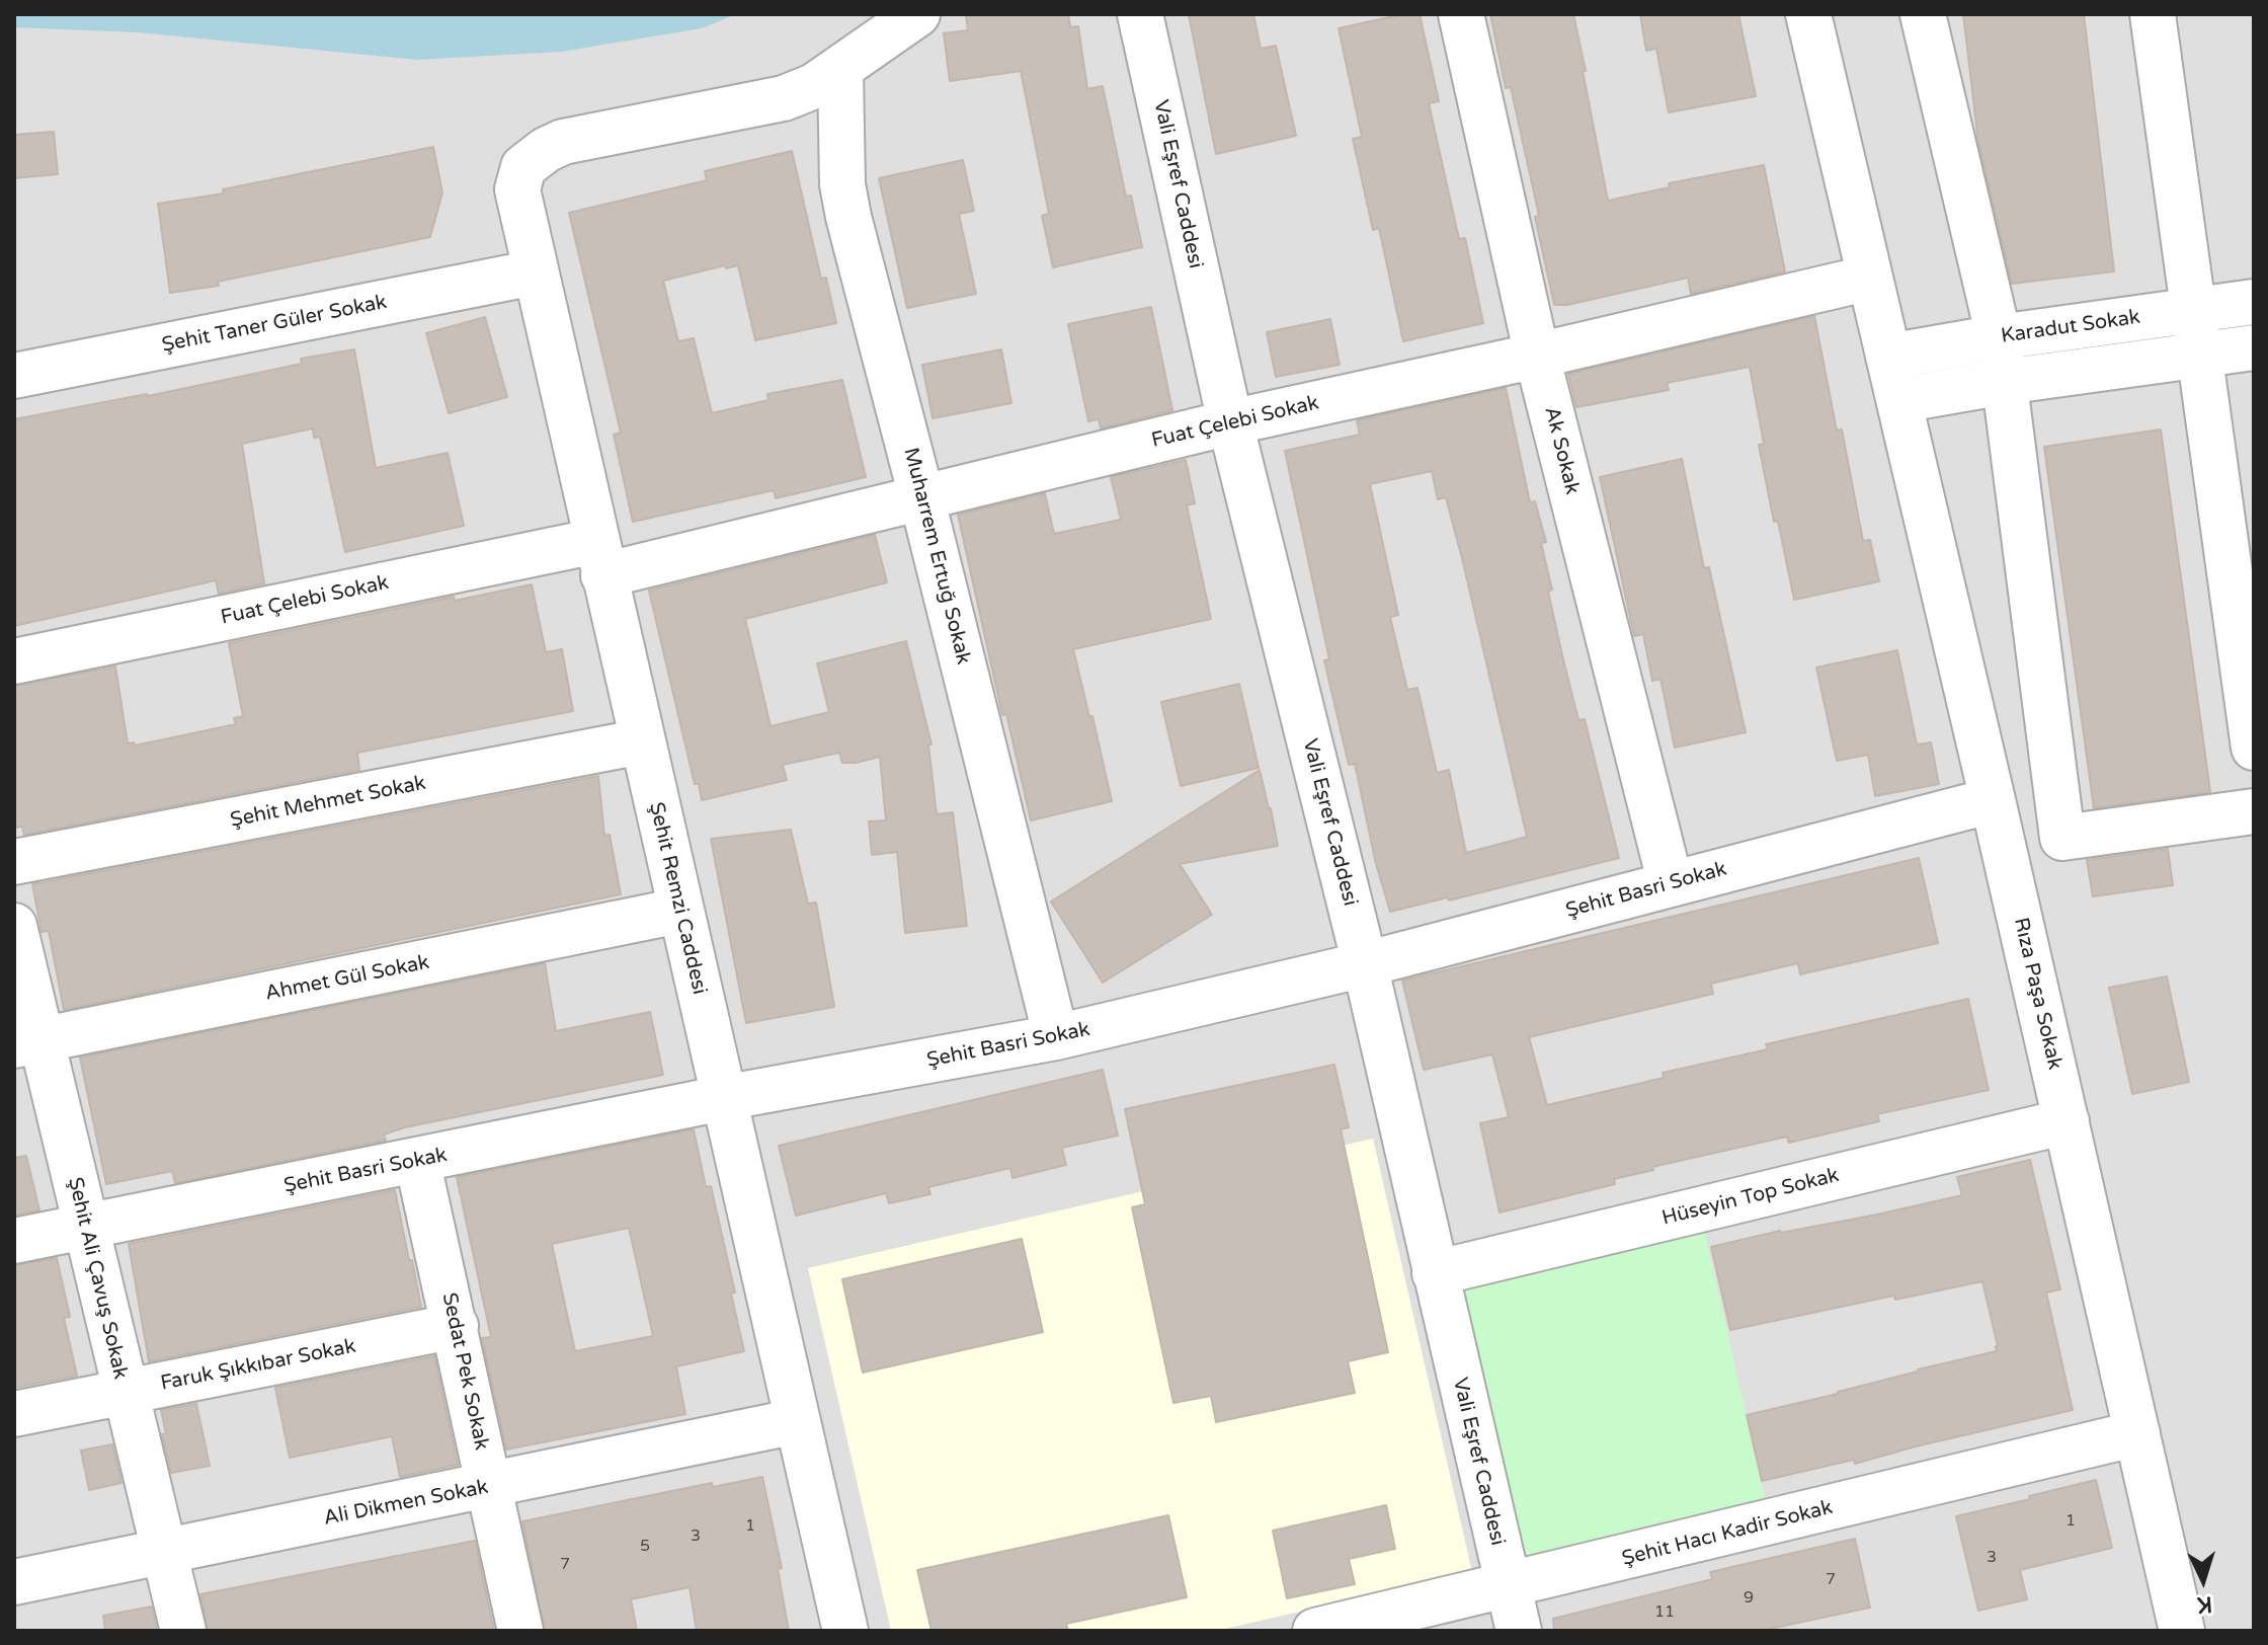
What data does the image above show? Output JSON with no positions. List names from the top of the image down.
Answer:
{
  "streets": {
    "street": [
      "Vali Eşref Caddesi",
      "Şehit Taner Güler Sokak",
      "Karadut Sokak",
      "Fuat Çelebi Sokak",
      "Ak Sokak",
      "Muharrem Ertuğ Sokak",
      "Şehit Mehmet Sokak",
      "Şehit Basri Sokak",
      "Şehit Remzi Caddesi",
      "Ahmet Gül Sokak",
      "Rıza Paşa Sokak",
      "Hüseyin Top Sokak",
      "Şehit Ali Çavuş Sokak",
      "Faruk Şıkkıbar Sokak",
      "Sedat Pek Sokak",
      "Ali Dikmen Sokak",
      "Şehit Hacı Kadir Sokak"
    ]
  },
  "crossings": [
    ["Vali Eşref Caddesi", "Fuat Çelebi Sokak"],
    ["Vali Eşref Caddesi", "Şehit Basri Sokak"],
    ["Vali Eşref Caddesi", "Hüseyin Top Sokak"],
    ["Vali Eşref Caddesi", "Şehit Hacı Kadir Sokak"],
    ["Şehit Taner Güler Sokak", "Şehit Remzi Caddesi"],
    ["Karadut Sokak", "Rıza Paşa Sokak"],
    ["Fuat Çelebi Sokak", "Ak Sokak"],
    ["Fuat Çelebi Sokak", "Muharrem Ertuğ Sokak"],
    ["Fuat Çelebi Sokak", "Şehit Remzi Caddesi"],
    ["Fuat Çelebi Sokak", "Rıza Paşa Sokak"],
    ["Ak Sokak", "Şehit Basri Sokak"],
    ["Muharrem Ertuğ Sokak", "Şehit Basri Sokak"],
    ["Muharrem Ertuğ Sokak", "Şehit Remzi Caddesi"],
    ["Şehit Mehmet Sokak", "Şehit Remzi Caddesi"],
    ["Şehit Basri Sokak", "Şehit Remzi Caddesi"],
    ["Şehit Basri Sokak", "Rıza Paşa Sokak"],
    ["Şehit Basri Sokak", "Şehit Ali Çavuş Sokak"],
    ["Şehit Basri Sokak", "Sedat Pek Sokak"],
    ["Şehit Remzi Caddesi", "Ahmet Gül Sokak"],
    ["Şehit Remzi Caddesi", "Ali Dikmen Sokak"],
    ["Ahmet Gül Sokak", "Şehit Ali Çavuş Sokak"],
    ["Rıza Paşa Sokak", "Hüseyin Top Sokak"],
    ["Rıza Paşa Sokak", "Şehit Hacı Kadir Sokak"],
    ["Şehit Ali Çavuş Sokak", "Faruk Şıkkıbar Sokak"],
    ["Şehit Ali Çavuş Sokak", "Ali Dikmen Sokak"],
    ["Faruk Şıkkıbar Sokak", "Sedat Pek Sokak"],
    ["Sedat Pek Sokak", "Ali Dikmen Sokak"]
  ],
  "house_numbers": [
    "1",
    "1",
    "3",
    "5",
    "3",
    "7",
    "7",
    "9",
    "11"
  ],
  "north": "bottom"
}
